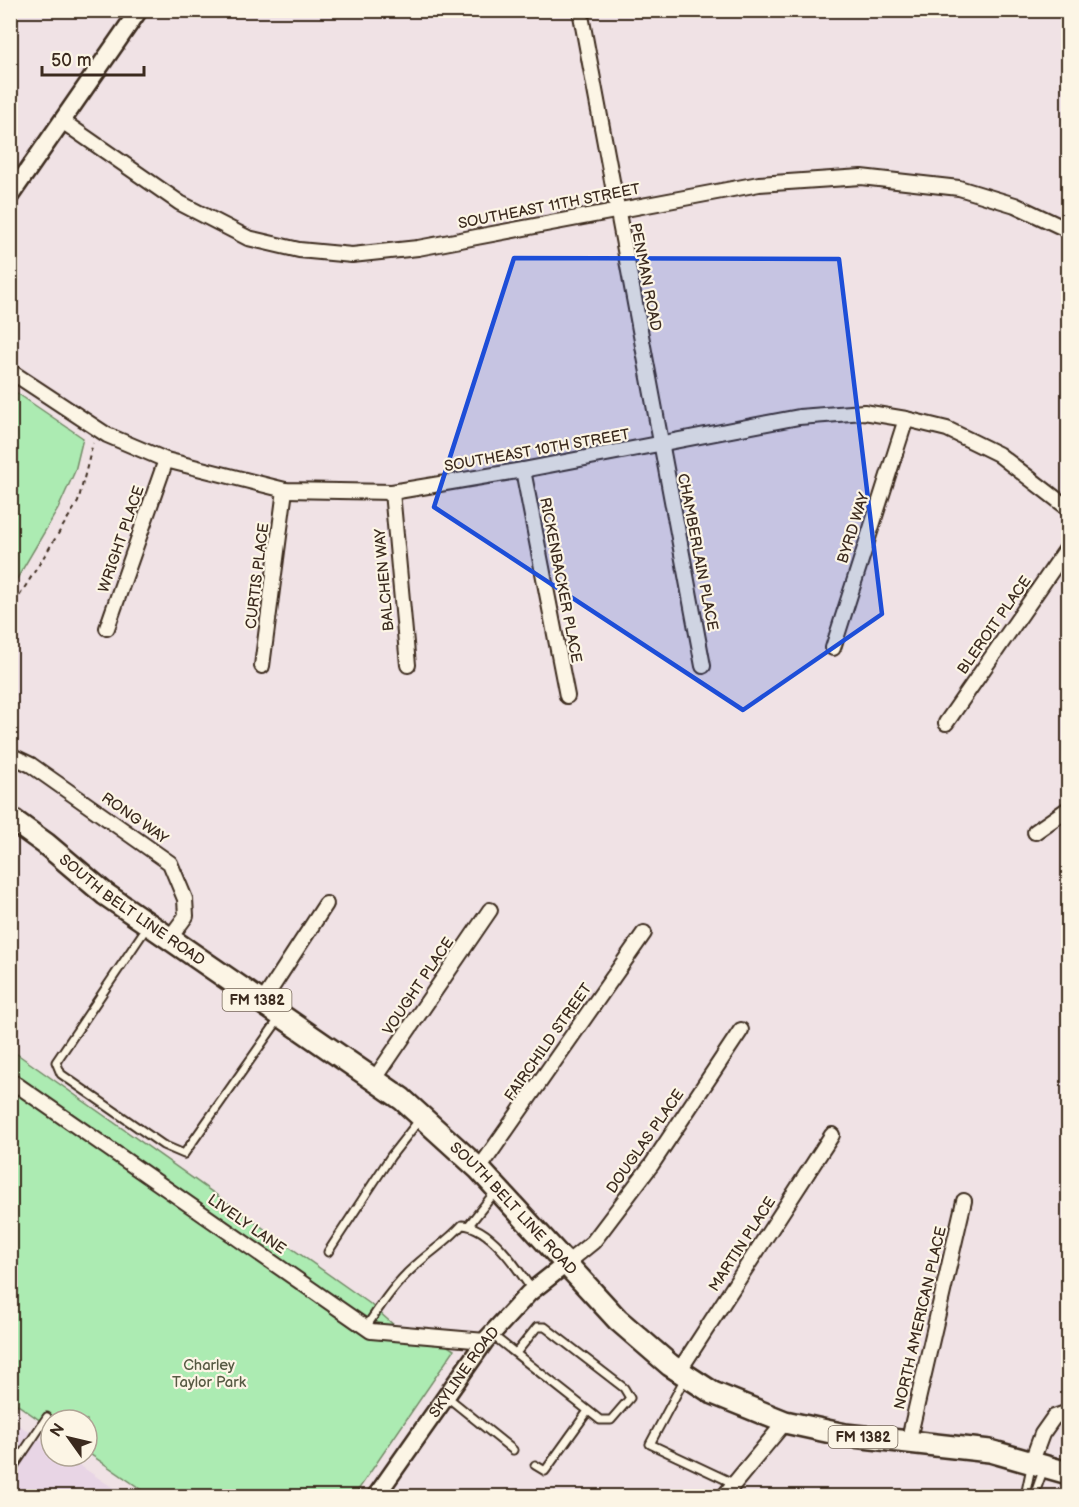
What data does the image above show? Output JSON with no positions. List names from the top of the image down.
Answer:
{
  "streets": {
    "main road": ["SOUTH BELT LINE ROAD", "FM 1382"],
    "street": [
      "SOUTHEAST 11TH STREET",
      "PENMAN ROAD",
      "SOUTHEAST 10TH STREET",
      "BYRD WAY",
      "WRIGHT PLACE",
      "CHAMBERLAIN PLACE",
      "CURTIS PLACE",
      "BALCHEN WAY",
      "RICKENBACKER PLACE",
      "BLEROIT PLACE",
      "RONG WAY",
      "VOUGHT PLACE",
      "FAIRCHILD STREET",
      "DOUGLAS PLACE",
      "LIVELY LANE",
      "MARTIN PLACE",
      "NORTH AMERICAN PLACE",
      "SKYLINE ROAD"
    ]
  },
  "crossings": [
    ["SOUTHEAST 11TH STREET", "PENMAN ROAD"],
    ["PENMAN ROAD", "SOUTHEAST 10TH STREET"],
    ["PENMAN ROAD", "CHAMBERLAIN PLACE"],
    ["SOUTHEAST 10TH STREET", "BYRD WAY"],
    ["SOUTHEAST 10TH STREET", "WRIGHT PLACE"],
    ["SOUTHEAST 10TH STREET", "CHAMBERLAIN PLACE"],
    ["SOUTHEAST 10TH STREET", "CURTIS PLACE"],
    ["SOUTHEAST 10TH STREET", "BALCHEN WAY"],
    ["SOUTHEAST 10TH STREET", "RICKENBACKER PLACE"],
    ["RONG WAY", "SOUTH BELT LINE ROAD"],
    ["SOUTH BELT LINE ROAD", "VOUGHT PLACE"],
    ["SOUTH BELT LINE ROAD", "FAIRCHILD STREET"],
    ["SOUTH BELT LINE ROAD", "DOUGLAS PLACE"],
    ["SOUTH BELT LINE ROAD", "MARTIN PLACE"],
    ["SOUTH BELT LINE ROAD", "NORTH AMERICAN PLACE"],
    ["SOUTH BELT LINE ROAD", "SKYLINE ROAD"],
    ["DOUGLAS PLACE", "SKYLINE ROAD"],
    ["LIVELY LANE", "SKYLINE ROAD"]
  ],
  "parks": ["Charley Taylor Park"],
  "scale_bar": "50 m",
  "north": "top left"
}
